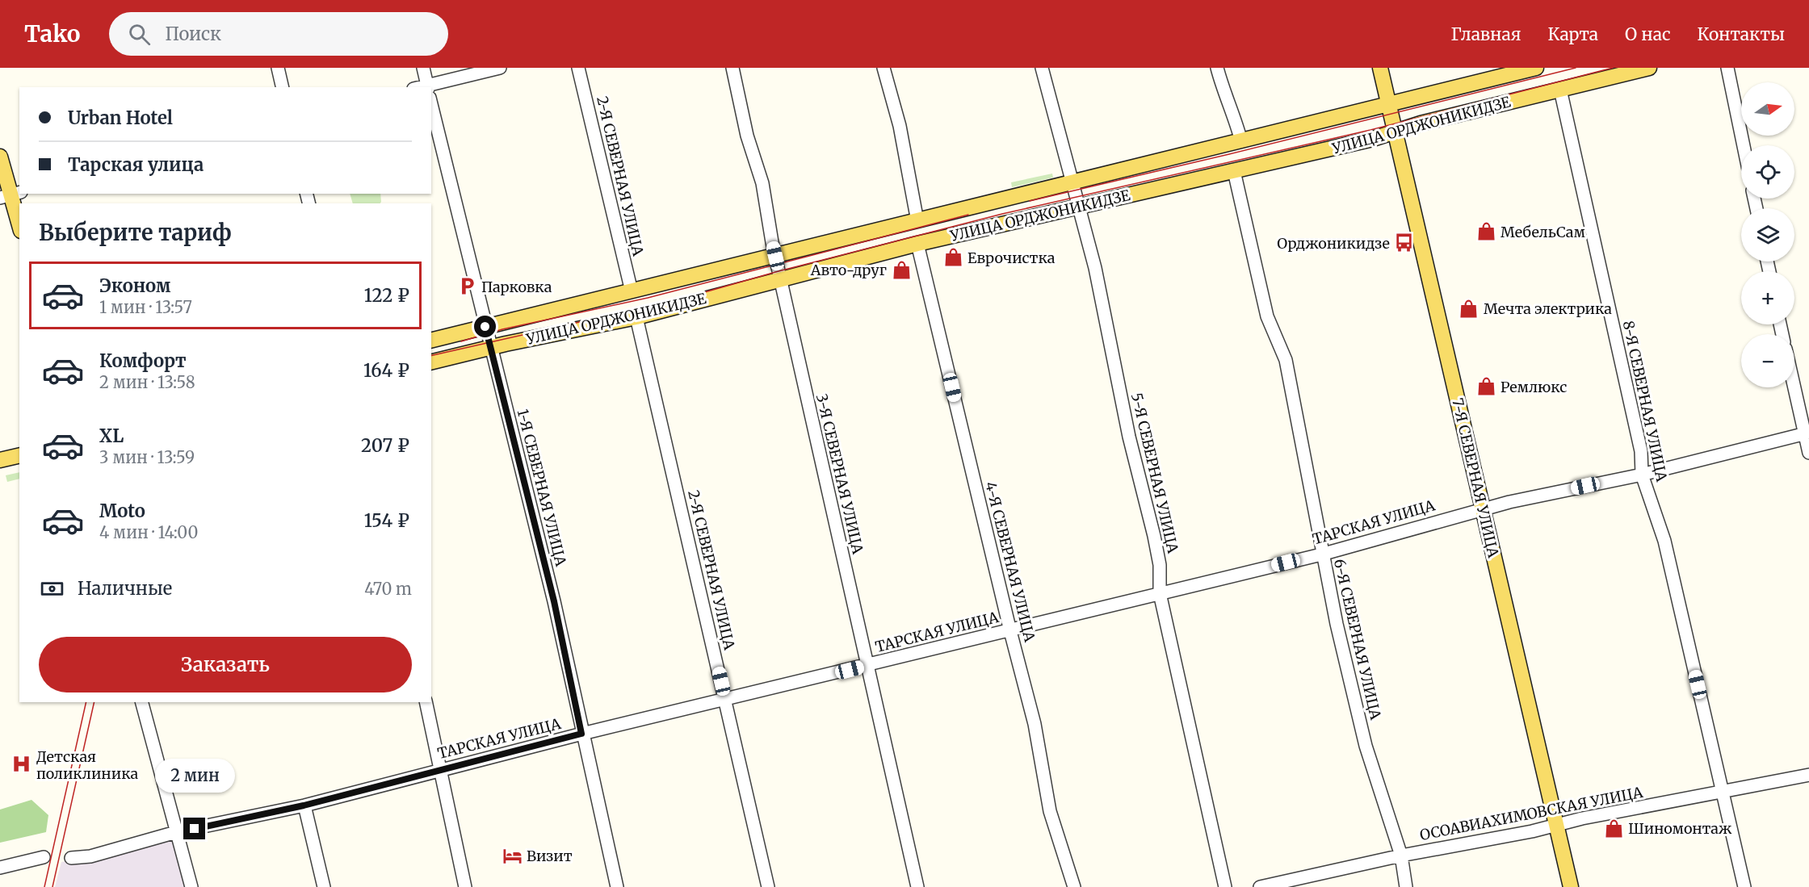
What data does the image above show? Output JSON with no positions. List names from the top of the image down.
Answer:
{
  "streets": {
    "main road": ["УЛИЦА ОРДЖОНИКИДЗЕ", "7-Я СЕВЕРНАЯ УЛИЦА"],
    "street": [
      "2-Я СЕВЕРНАЯ УЛИЦА",
      "8-Я СЕВЕРНАЯ УЛИЦА",
      "5-Я СЕВЕРНАЯ УЛИЦА",
      "3-Я СЕВЕРНАЯ УЛИЦА",
      "1-Я СЕВЕРНАЯ УЛИЦА",
      "ТАРСКАЯ УЛИЦА",
      "4-Я СЕВЕРНАЯ УЛИЦА",
      "6-Я СЕВЕРНАЯ УЛИЦА",
      "ОСОАВИАХИМОВСКАЯ УЛИЦА"
    ]
  },
  "crossings": [
    ["УЛИЦА ОРДЖОНИКИДЗЕ", "2-Я СЕВЕРНАЯ УЛИЦА"],
    ["УЛИЦА ОРДЖОНИКИДЗЕ", "8-Я СЕВЕРНАЯ УЛИЦА"],
    ["УЛИЦА ОРДЖОНИКИДЗЕ", "5-Я СЕВЕРНАЯ УЛИЦА"],
    ["УЛИЦА ОРДЖОНИКИДЗЕ", "3-Я СЕВЕРНАЯ УЛИЦА"],
    ["УЛИЦА ОРДЖОНИКИДЗЕ", "7-Я СЕВЕРНАЯ УЛИЦА"],
    ["УЛИЦА ОРДЖОНИКИДЗЕ", "1-Я СЕВЕРНАЯ УЛИЦА"],
    ["УЛИЦА ОРДЖОНИКИДЗЕ", "4-Я СЕВЕРНАЯ УЛИЦА"],
    ["УЛИЦА ОРДЖОНИКИДЗЕ", "6-Я СЕВЕРНАЯ УЛИЦА"],
    ["2-Я СЕВЕРНАЯ УЛИЦА", "ТАРСКАЯ УЛИЦА"],
    ["8-Я СЕВЕРНАЯ УЛИЦА", "ТАРСКАЯ УЛИЦА"],
    ["8-Я СЕВЕРНАЯ УЛИЦА", "ОСОАВИАХИМОВСКАЯ УЛИЦА"],
    ["5-Я СЕВЕРНАЯ УЛИЦА", "ТАРСКАЯ УЛИЦА"],
    ["3-Я СЕВЕРНАЯ УЛИЦА", "ТАРСКАЯ УЛИЦА"],
    ["7-Я СЕВЕРНАЯ УЛИЦА", "ТАРСКАЯ УЛИЦА"],
    ["7-Я СЕВЕРНАЯ УЛИЦА", "ОСОАВИАХИМОВСКАЯ УЛИЦА"],
    ["1-Я СЕВЕРНАЯ УЛИЦА", "ТАРСКАЯ УЛИЦА"],
    ["ТАРСКАЯ УЛИЦА", "4-Я СЕВЕРНАЯ УЛИЦА"],
    ["ТАРСКАЯ УЛИЦА", "6-Я СЕВЕРНАЯ УЛИЦА"],
    ["6-Я СЕВЕРНАЯ УЛИЦА", "ОСОАВИАХИМОВСКАЯ УЛИЦА"]
  ],
  "places": {
    "shop": [
      "МебельСам",
      "Еврочистка",
      "Авто-друг",
      "Мечта электрика",
      "Ремлюкс",
      "Шиномонтаж"
    ],
    "bus stop": ["Орджоникидзе"],
    "parking": ["Парковка"],
    "hospital": ["Детская поликлиника"],
    "hotel": ["Визит"]
  },
  "north": "right",
  "page": {
    "header": "Tako",
    "search": "Поиск",
    "nav": [
      "Главная",
      "Карта",
      "О нас",
      "Контакты"
    ],
    "map_buttons": ["+", "−"],
    "banner": ["Urban Hotel", "Тарская улица"],
    "heading": "Выберите тариф",
    "list": [
      {
        "name": "Эконом",
        "note": "1 мин · 13:57",
        "value": "122 ₽"
      },
      {
        "name": "Комфорт",
        "note": "2 мин · 13:58",
        "value": "164 ₽"
      },
      {
        "name": "XL",
        "note": "3 мин · 13:59",
        "value": "207 ₽"
      },
      {
        "name": "Moto",
        "note": "4 мин · 14:00",
        "value": "154 ₽"
      }
    ],
    "pay": ["Наличные", "470 m"],
    "buttons": "Заказать",
    "bubble": "2 мин"
  }
}
